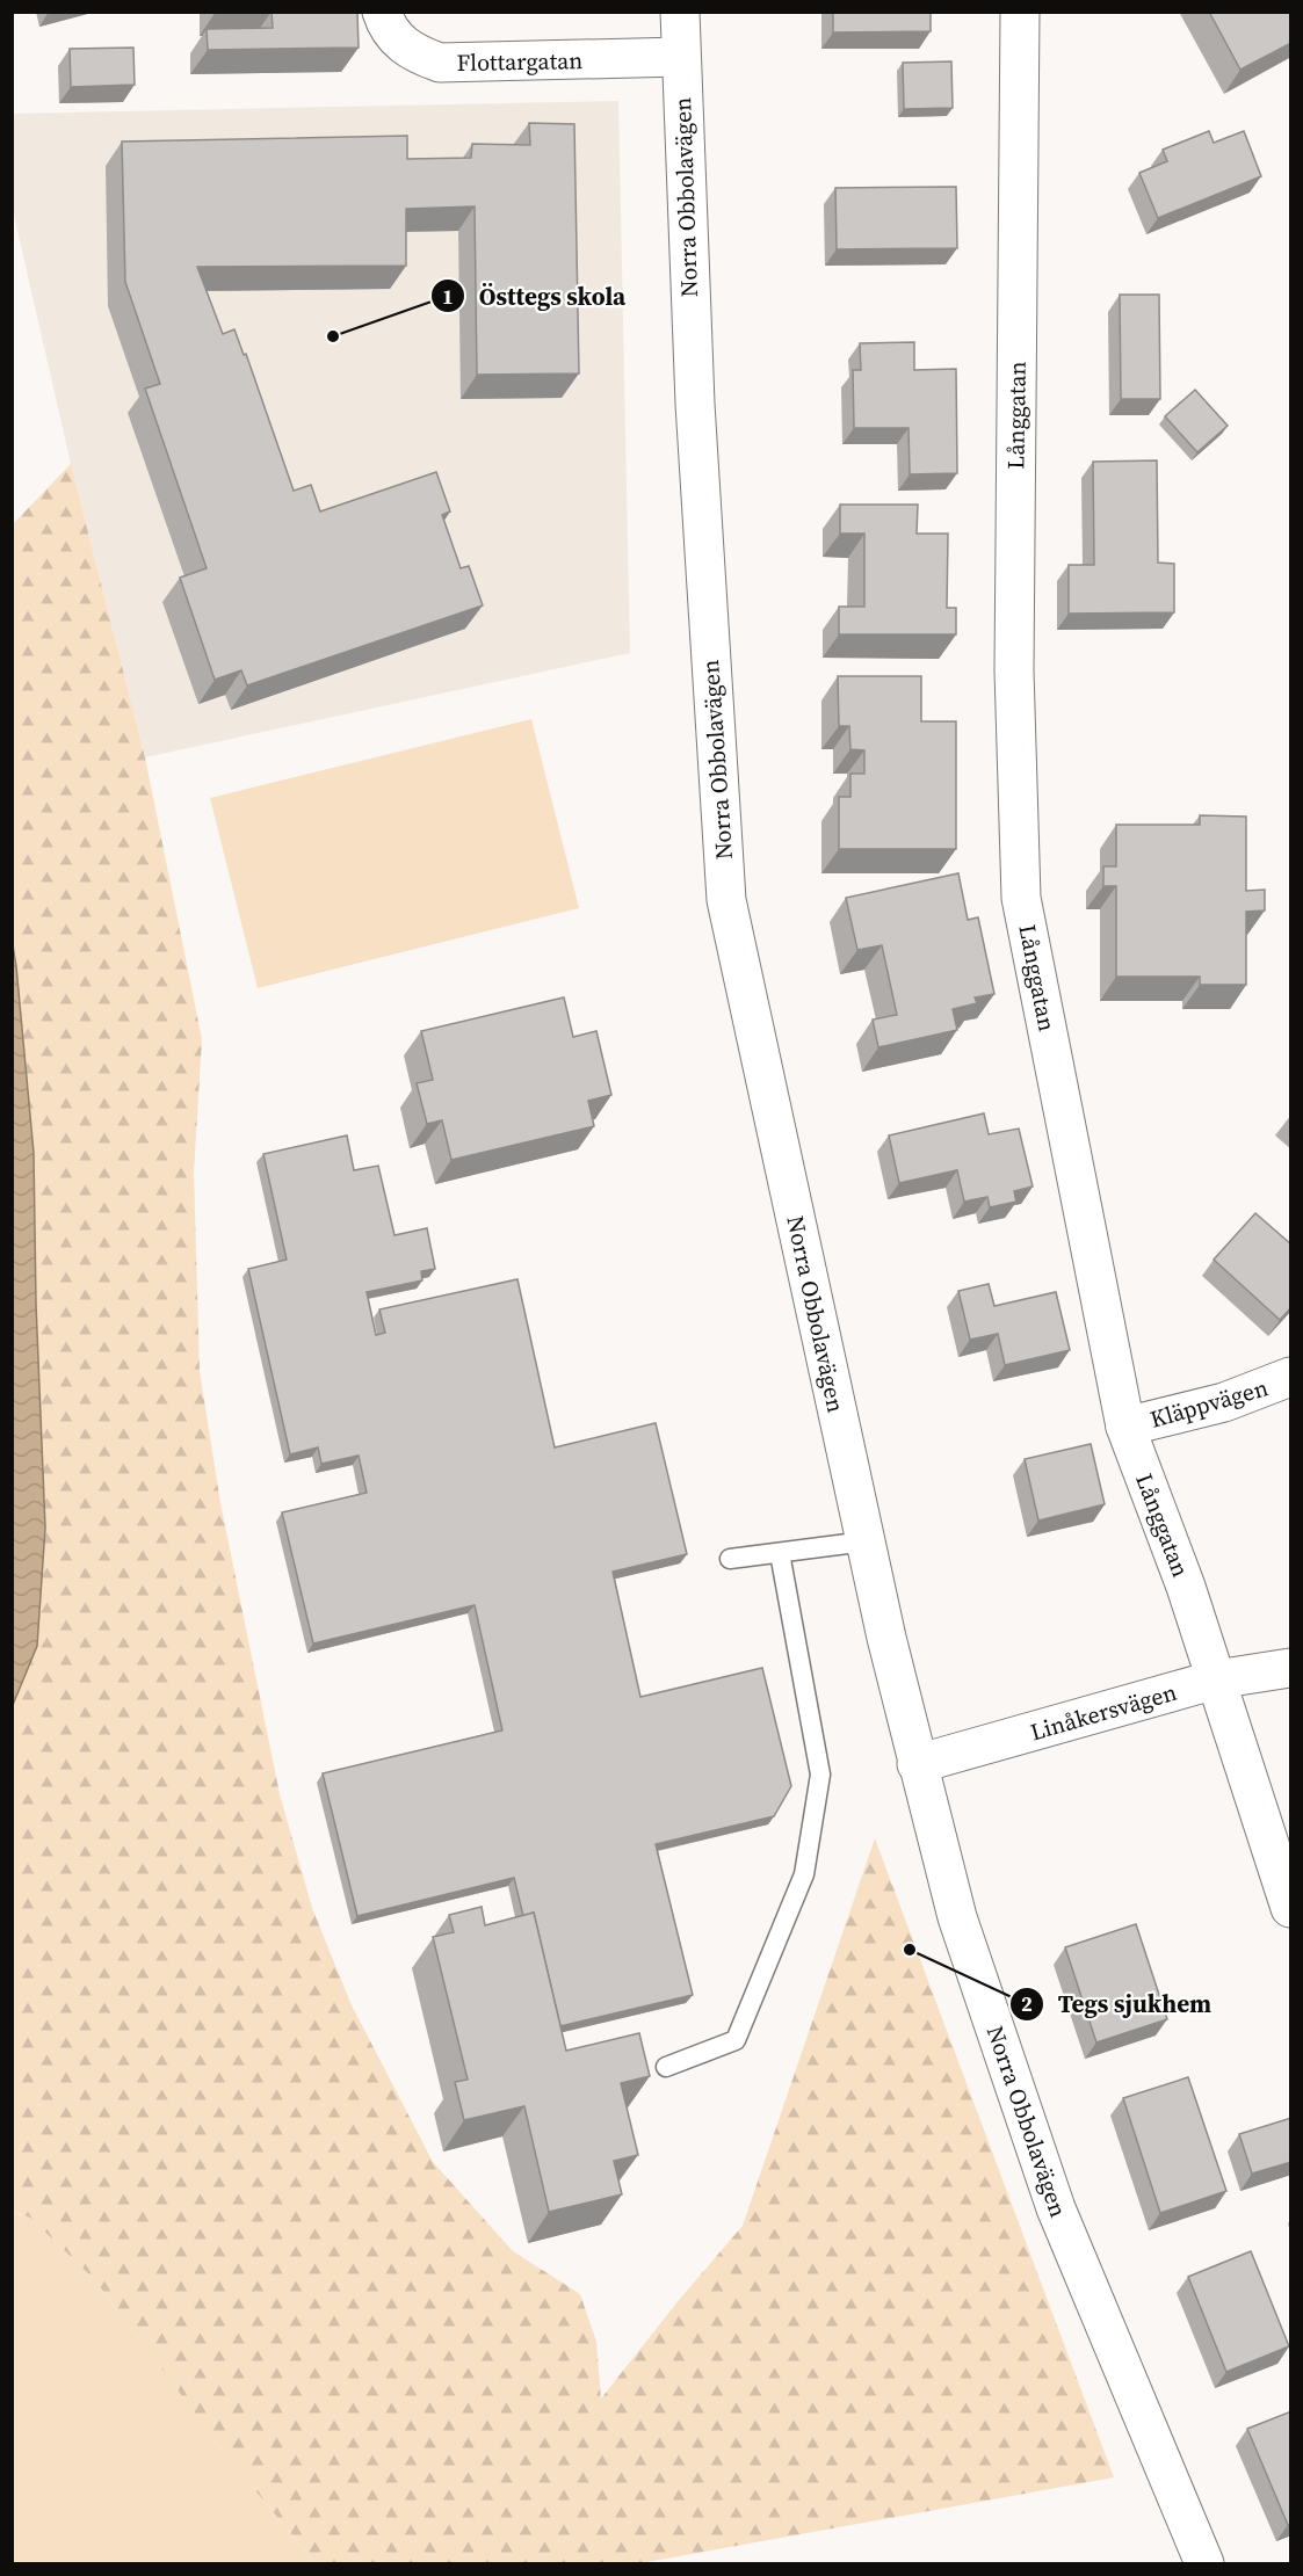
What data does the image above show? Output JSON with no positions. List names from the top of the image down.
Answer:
{
  "streets": {
    "street": [
      "Flottargatan",
      "Norra Obbolavägen",
      "Långgatan",
      "Kläppvägen",
      "Linåkersvägen"
    ]
  },
  "crossings": [
    ["Flottargatan", "Norra Obbolavägen"],
    ["Norra Obbolavägen", "Linåkersvägen"],
    ["Långgatan", "Kläppvägen"],
    ["Långgatan", "Linåkersvägen"]
  ],
  "places": ["Östtegs skola", "Tegs sjukhem"]
}
